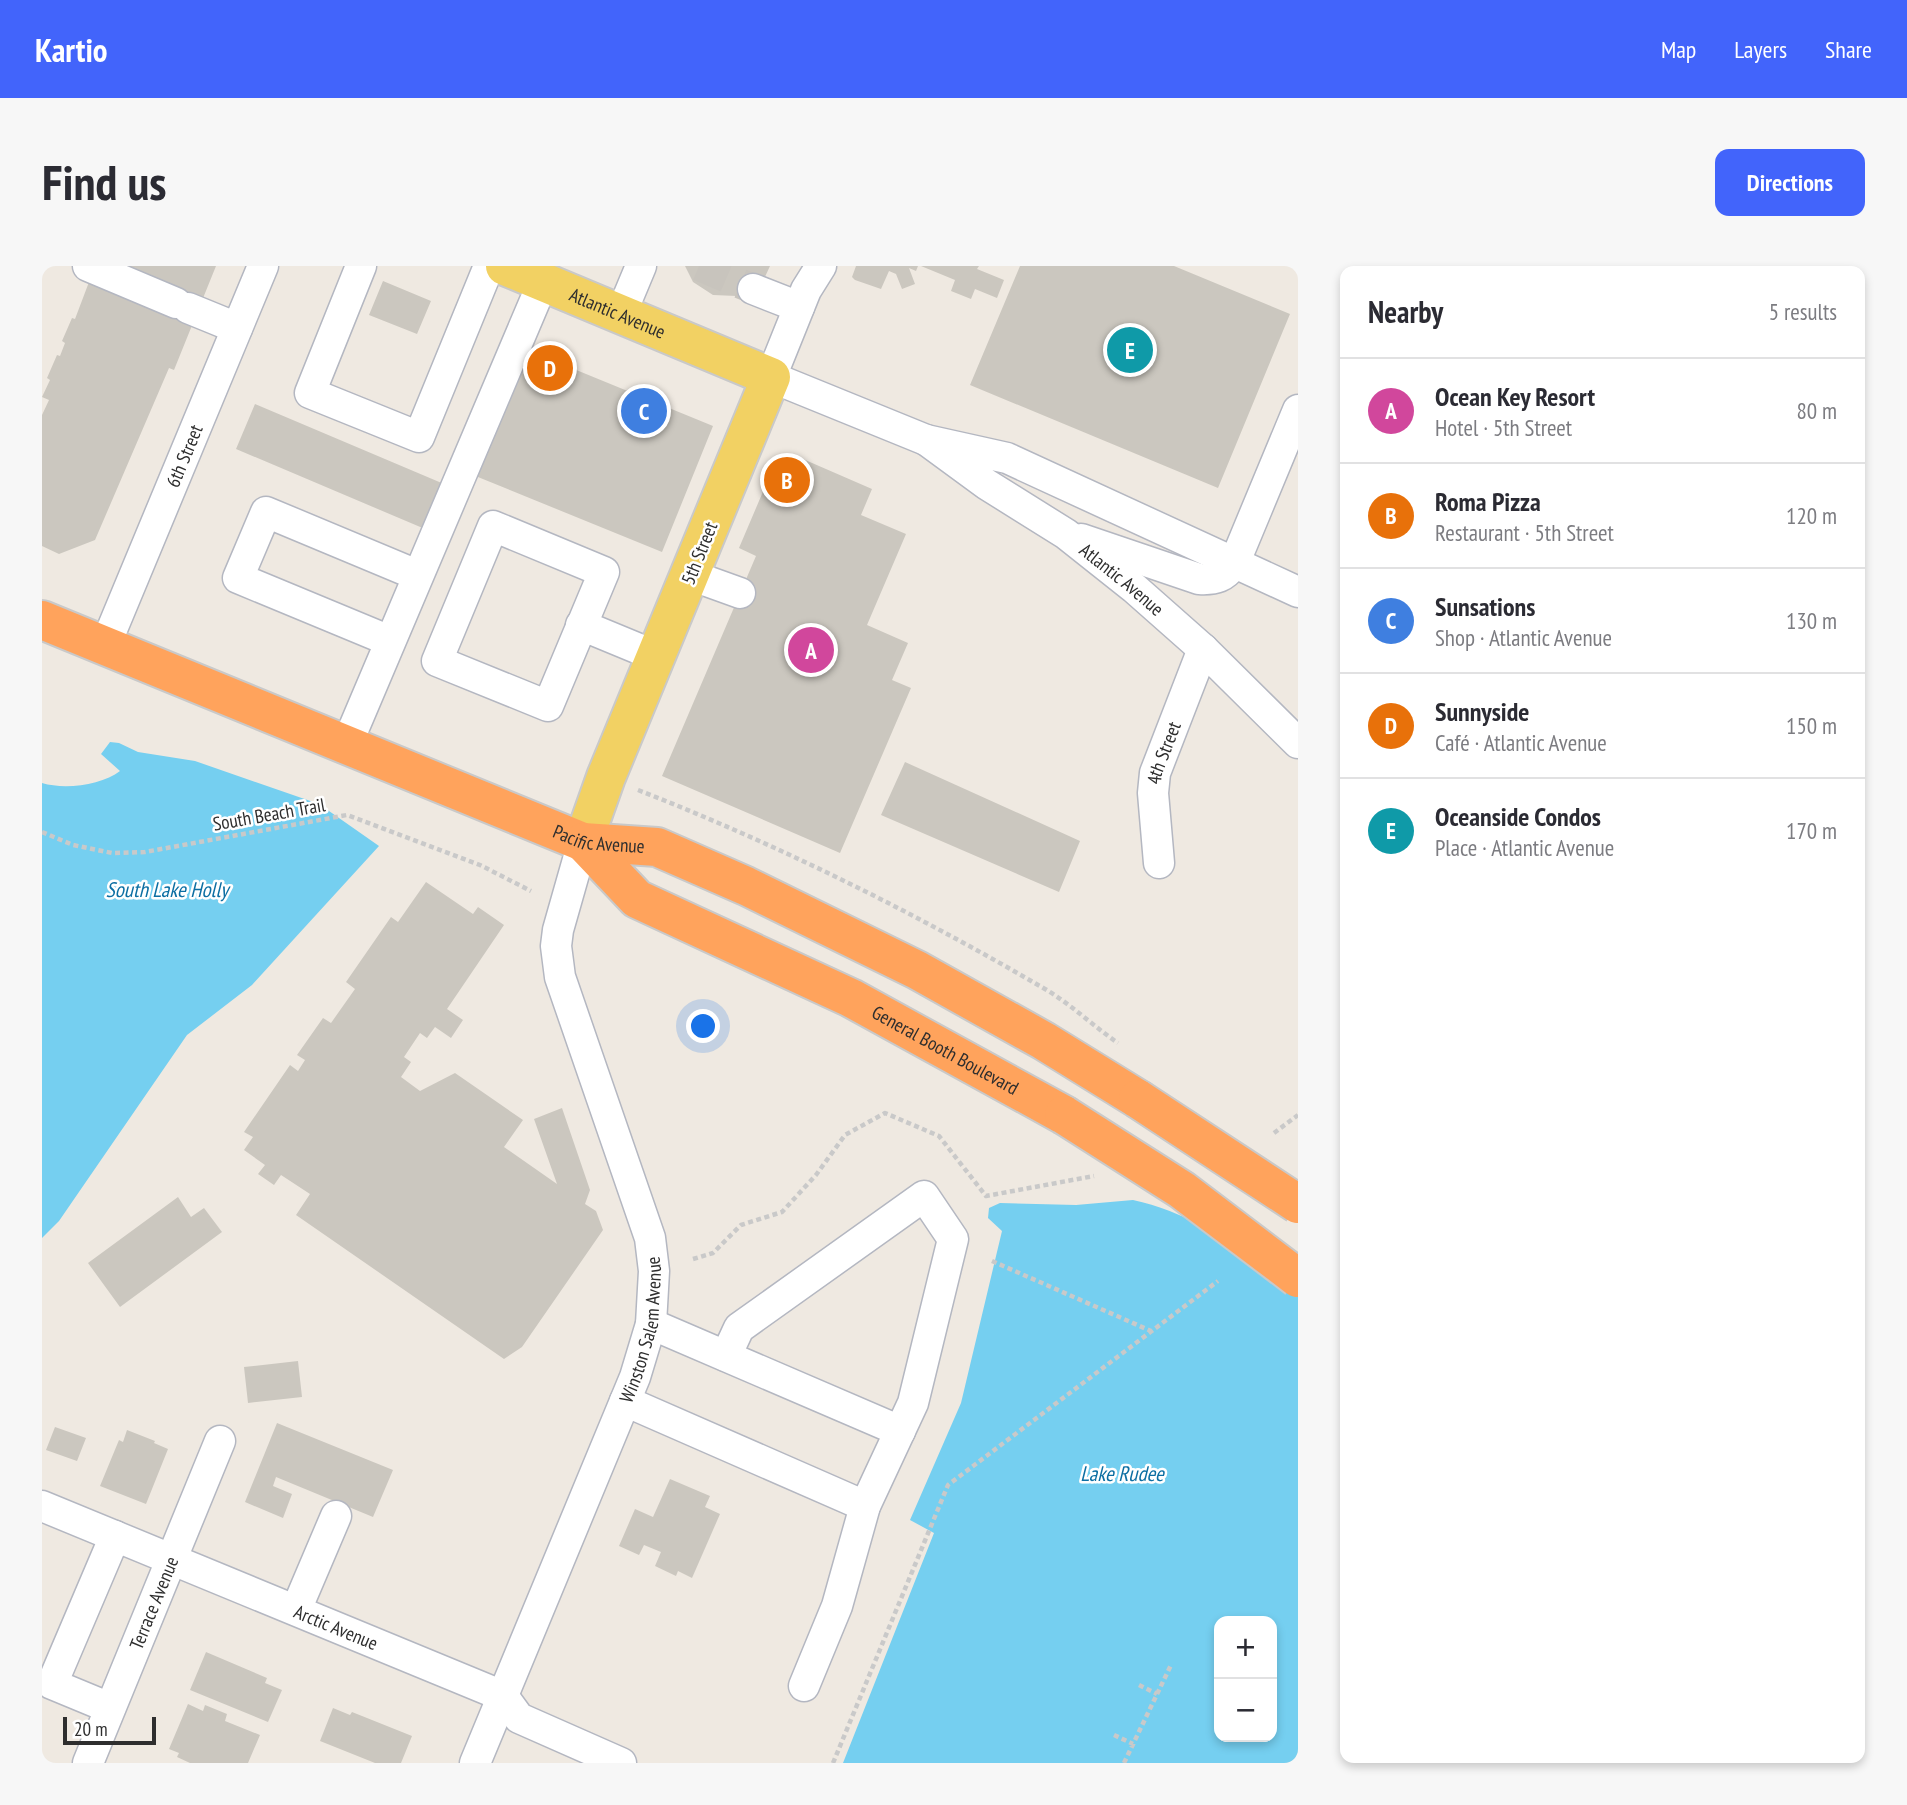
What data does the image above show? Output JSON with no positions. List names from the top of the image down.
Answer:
{
  "streets": {
    "highway": ["Pacific Avenue", "General Booth Boulevard"],
    "main road": ["Atlantic Avenue", "5th Street"],
    "street": [
      "6th Street",
      "4th Street",
      "Winston Salem Avenue",
      "Terrace Avenue",
      "Arctic Avenue"
    ],
    "path": ["South Beach Trail"]
  },
  "crossings": [
    ["Atlantic Avenue", "5th Street"],
    ["Atlantic Avenue", "4th Street"],
    ["6th Street", "Pacific Avenue"],
    ["5th Street", "Pacific Avenue"],
    ["5th Street", "General Booth Boulevard"],
    ["5th Street", "Winston Salem Avenue"],
    ["Pacific Avenue", "General Booth Boulevard"],
    ["Pacific Avenue", "Winston Salem Avenue"],
    ["General Booth Boulevard", "Winston Salem Avenue"],
    ["Winston Salem Avenue", "Arctic Avenue"],
    ["Terrace Avenue", "Arctic Avenue"]
  ],
  "water": ["South Lake Holly", "Lake Rudee"],
  "scale_bar": "20 m",
  "page": {
    "header": "Kartio",
    "nav": ["Map", "Layers", "Share"],
    "buttons": "Directions",
    "title": "Find us",
    "heading": ["Nearby", "5 results"],
    "pins": [
      "E",
      "D",
      "C",
      "B",
      "A"
    ],
    "list": [
      {
        "mark": "A",
        "name": "Ocean Key Resort",
        "note": "Hotel · 5th Street",
        "value": "80 m"
      },
      {
        "mark": "B",
        "name": "Roma Pizza",
        "note": "Restaurant · 5th Street",
        "value": "120 m"
      },
      {
        "mark": "C",
        "name": "Sunsations",
        "note": "Shop · Atlantic Avenue",
        "value": "130 m"
      },
      {
        "mark": "D",
        "name": "Sunnyside",
        "note": "Café · Atlantic Avenue",
        "value": "150 m"
      },
      {
        "mark": "E",
        "name": "Oceanside Condos",
        "note": "Place · Atlantic Avenue",
        "value": "170 m"
      }
    ],
    "map_buttons": ["+", "−"],
    "scale": "20 m"
  }
}
